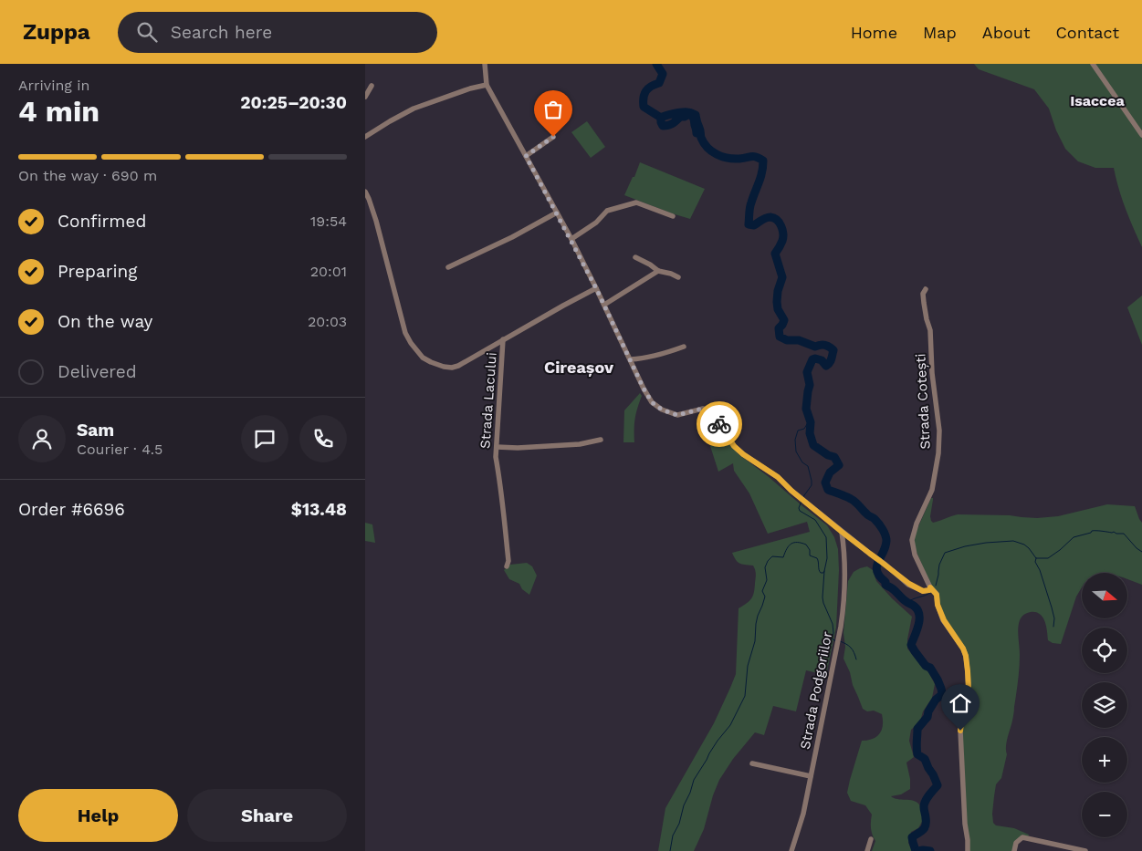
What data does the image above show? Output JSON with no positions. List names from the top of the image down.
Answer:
{
  "streets": {
    "street": ["Strada Lacului", "Strada Cotești", "Strada Podgoriilor"]
  },
  "districts": ["Isaccea", "Cireașov"],
  "north": "right",
  "page": {
    "header": "Zuppa",
    "search": "Search here",
    "nav": [
      "Home",
      "Map",
      "About",
      "Contact"
    ],
    "heading": ["4 min", "Arriving in", "20:25–20:30"],
    "panel": [
      "Sam",
      "Courier · 4.5",
      "Order #6696",
      "$13.48"
    ],
    "bar": "On the way · 690 m",
    "list": [
      ["Confirmed", "19:54"],
      ["Preparing", "20:01"],
      ["On the way", "20:03"],
      "Delivered"
    ],
    "map_buttons": ["+", "−"],
    "buttons": ["Help", "Share"]
  }
}
